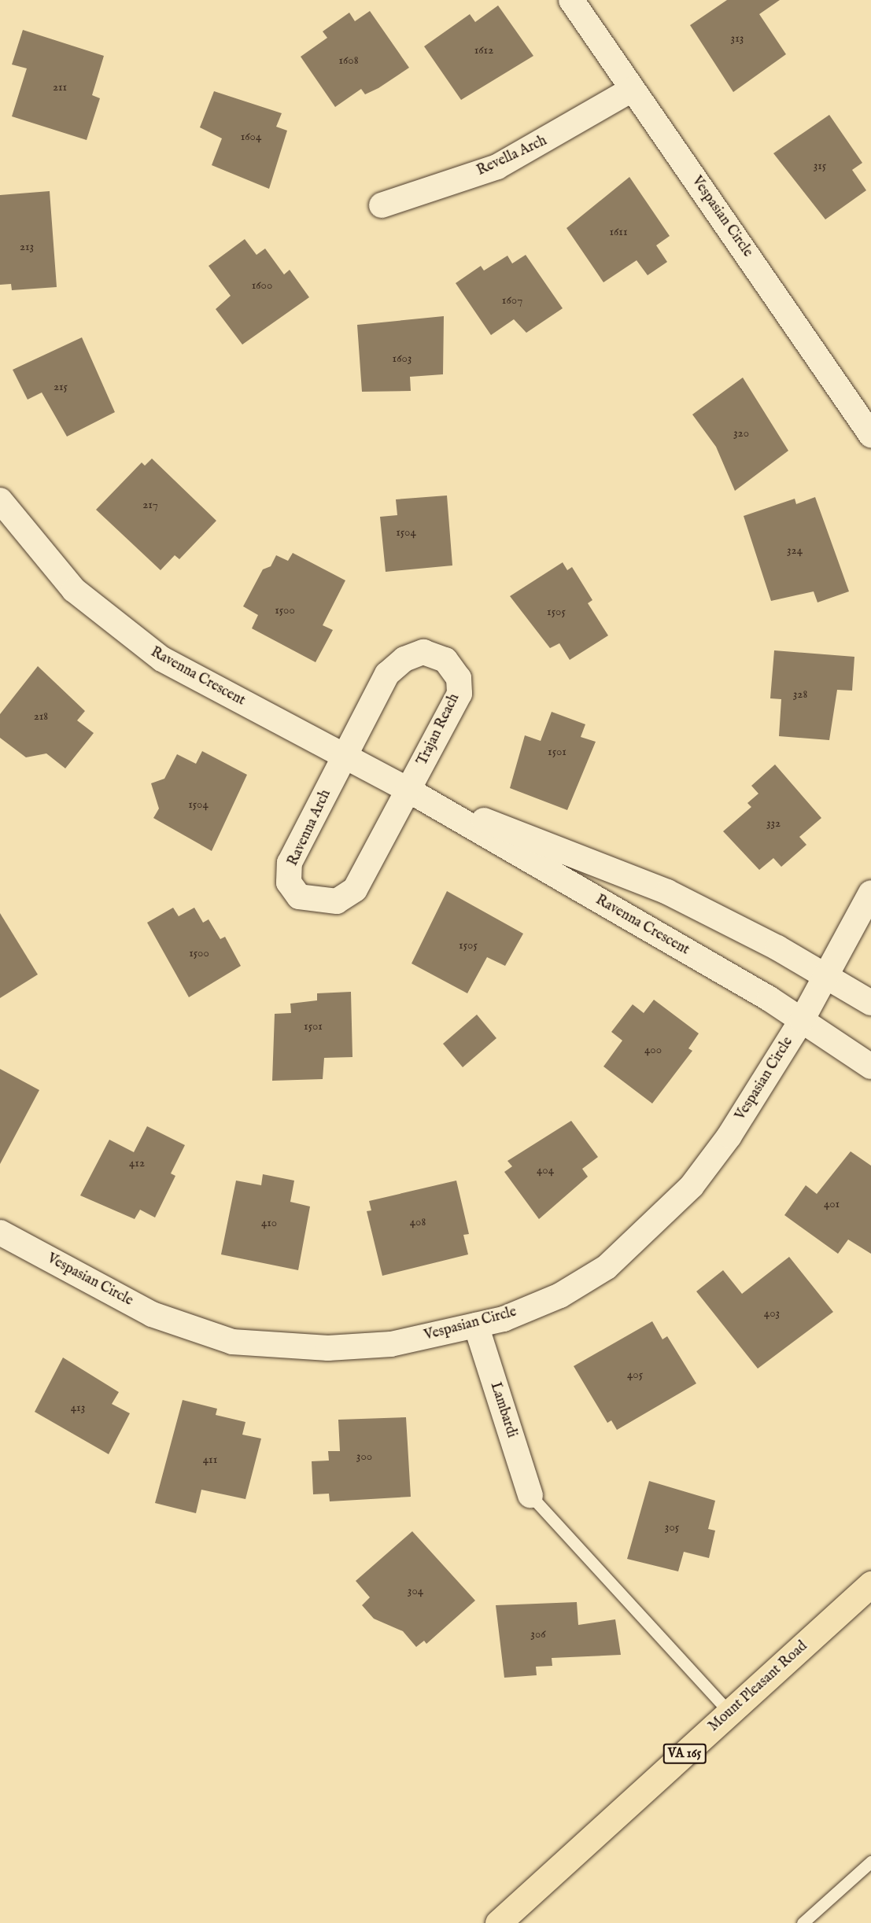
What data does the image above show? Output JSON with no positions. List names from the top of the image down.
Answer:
{
  "streets": {
    "highway": ["Mount Pleasant Road", "VA 165"],
    "street": [
      "Revella Arch",
      "Vespasian Circle",
      "Ravenna Crescent",
      "Trajan Reach",
      "Ravenna Arch",
      "Lambardi"
    ]
  },
  "crossings": [
    ["Revella Arch", "Vespasian Circle"],
    ["Vespasian Circle", "Ravenna Crescent"],
    ["Vespasian Circle", "Lambardi"],
    ["Ravenna Crescent", "Trajan Reach"],
    ["Ravenna Crescent", "Ravenna Arch"],
    ["Trajan Reach", "Ravenna Arch"]
  ],
  "house_numbers": [
    "313",
    "1612",
    "1608",
    "211",
    "1604",
    "315",
    "1611",
    "213",
    "1600",
    "1607",
    "1603",
    "215",
    "320",
    "217",
    "1504",
    "324",
    "1500",
    "1505",
    "328",
    "218",
    "1501",
    "1504",
    "332",
    "1505",
    "1500",
    "1501",
    "400",
    "412",
    "404",
    "401",
    "408",
    "410",
    "403",
    "405",
    "413",
    "300",
    "411",
    "305",
    "304",
    "306"
  ]
}
